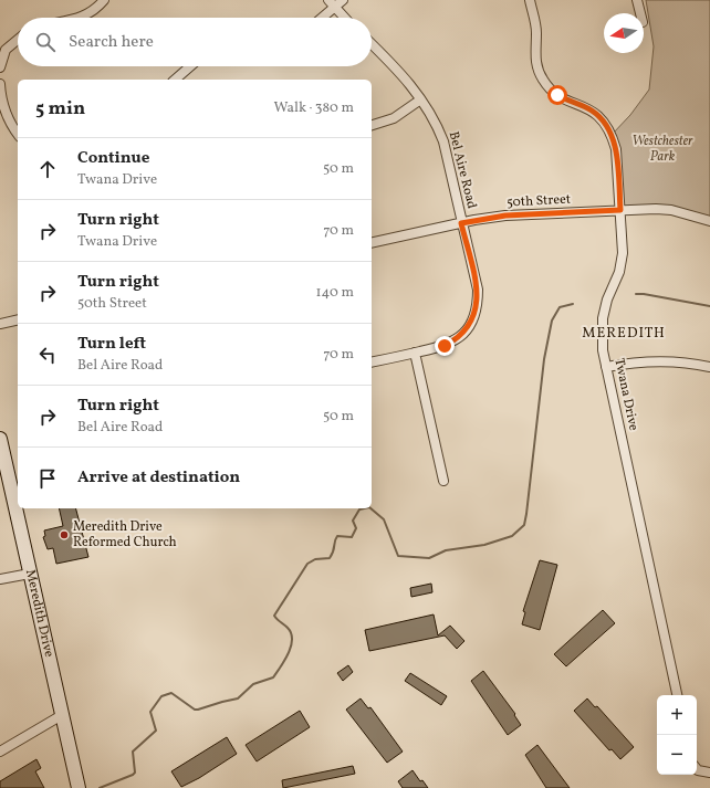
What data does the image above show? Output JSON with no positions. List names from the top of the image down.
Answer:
{
  "streets": {
    "main road": ["Meredith Drive"],
    "street": ["Bel Aire Road", "50th Street", "Twana Drive"]
  },
  "crossings": [
    ["Bel Aire Road", "50th Street"],
    ["50th Street", "Twana Drive"]
  ],
  "districts": ["MEREDITH"],
  "parks": ["Westchester Park"],
  "places": ["Meredith Drive Reformed Church"],
  "north": "left",
  "page": {
    "search": "Search here",
    "heading": ["5 min", "Walk · 380 m"],
    "list": [
      ["Continue", "Twana Drive", "50 m"],
      ["Turn right", "Twana Drive", "70 m"],
      ["Turn right", "50th Street", "140 m"],
      ["Turn left", "Bel Aire Road", "70 m"],
      ["Turn right", "Bel Aire Road", "50 m"],
      "Arrive at destination"
    ],
    "map_buttons": ["+", "−"]
  }
}
